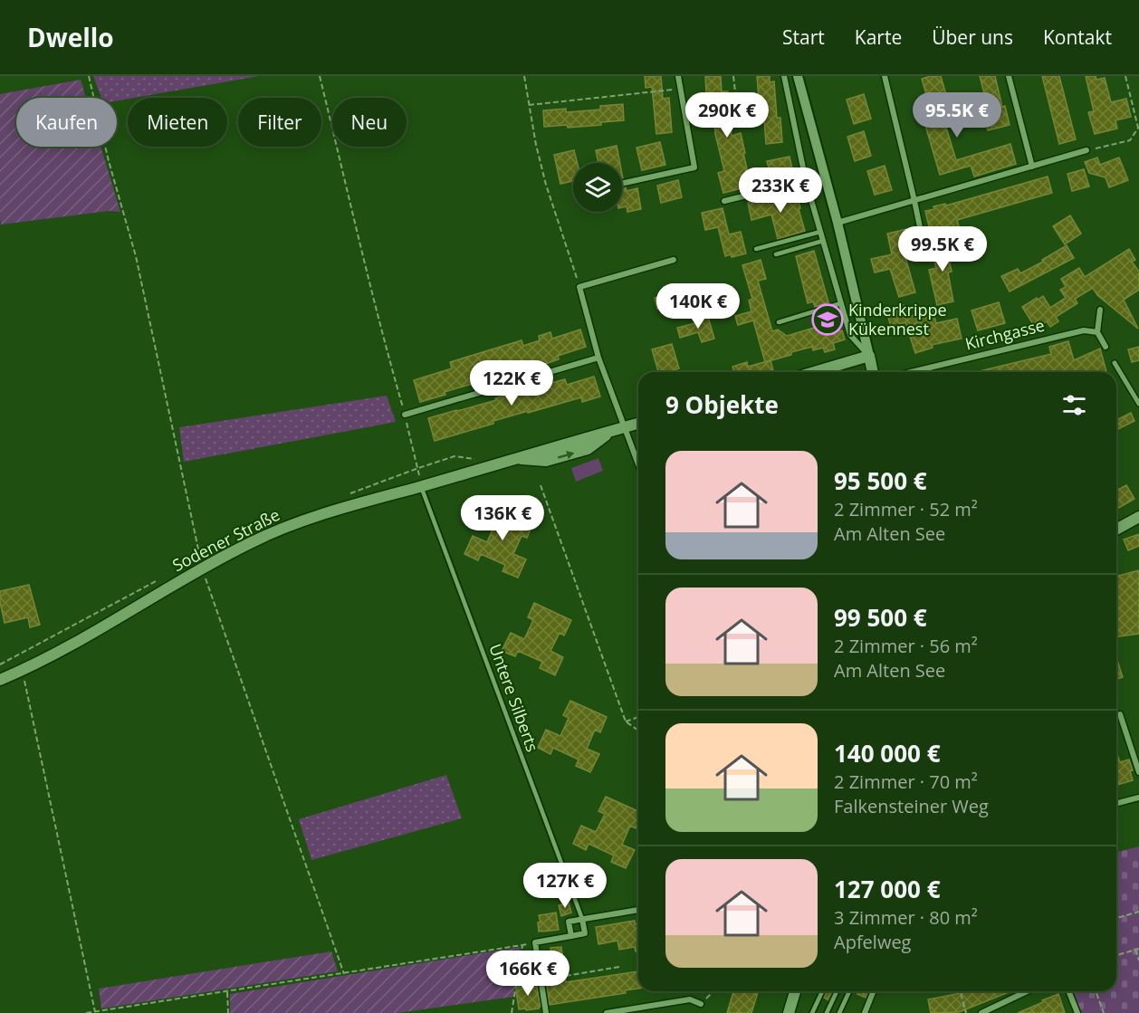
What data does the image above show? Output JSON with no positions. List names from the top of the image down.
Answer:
{
  "streets": {
    "main road": ["Sodener Straße"],
    "street": ["Kirchgasse"],
    "lane": ["Untere Silberts"]
  },
  "crossings": [
    ["Sodener Straße", "Untere Silberts"]
  ],
  "places": {
    "school or university": ["Kinderkrippe Kükennest"]
  },
  "page": {
    "header": "Dwello",
    "nav": [
      "Start",
      "Karte",
      "Über uns",
      "Kontakt"
    ],
    "price": [
      "290K €",
      "95.5K €",
      "233K €",
      "99.5K €",
      "140K €",
      "122K €",
      "136K €",
      "127K €",
      "166K €"
    ],
    "chip": [
      "Kaufen",
      "Mieten",
      "Filter",
      "Neu"
    ],
    "heading": "9 Objekte",
    "list": [
      {
        "name": "95 500 €",
        "note": "2 Zimmer · 52 m² · Am Alten See"
      },
      {
        "name": "99 500 €",
        "note": "2 Zimmer · 56 m² · Am Alten See"
      },
      {
        "name": "140 000 €",
        "note": "2 Zimmer · 70 m² · Falkensteiner Weg"
      },
      {
        "name": "127 000 €",
        "note": "3 Zimmer · 80 m² · Apfelweg"
      }
    ]
  }
}
